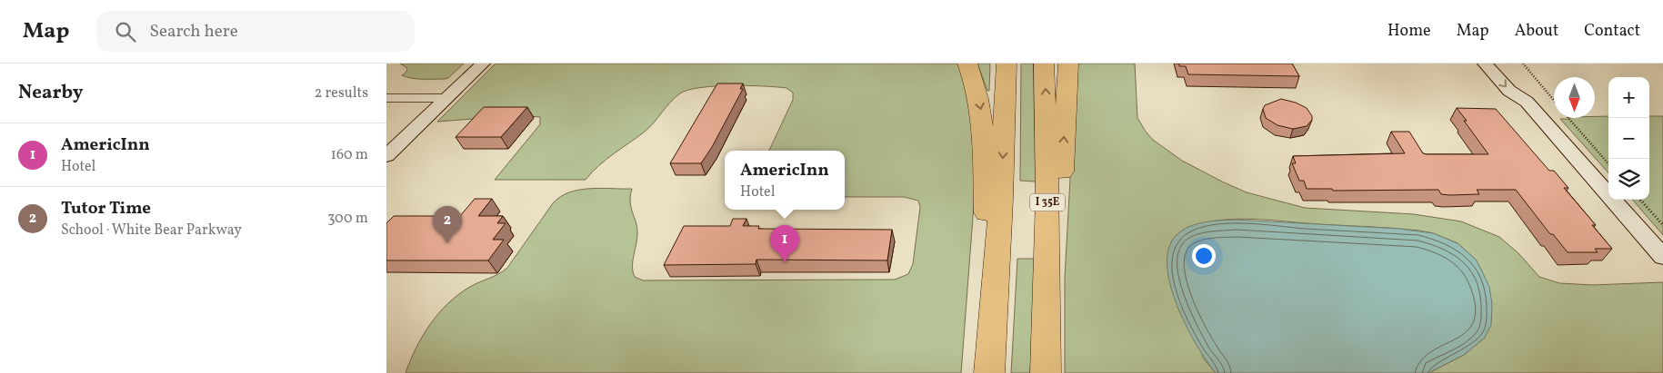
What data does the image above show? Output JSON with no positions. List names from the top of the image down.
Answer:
{
  "streets": {
    "highway": ["I 35E"]
  },
  "north": "bottom",
  "page": {
    "header": "Map",
    "search": "Search here",
    "nav": [
      "Home",
      "Map",
      "About",
      "Contact"
    ],
    "heading": ["Nearby", "2 results"],
    "map_buttons": ["+", "−"],
    "list": [
      {
        "mark": "1",
        "name": "AmericInn",
        "note": "Hotel",
        "value": "160 m"
      },
      {
        "mark": "2",
        "name": "Tutor Time",
        "note": "School · White Bear Parkway",
        "value": "300 m"
      }
    ],
    "popup": ["AmericInn", "Hotel"],
    "pins": ["2", "1"]
  }
}
